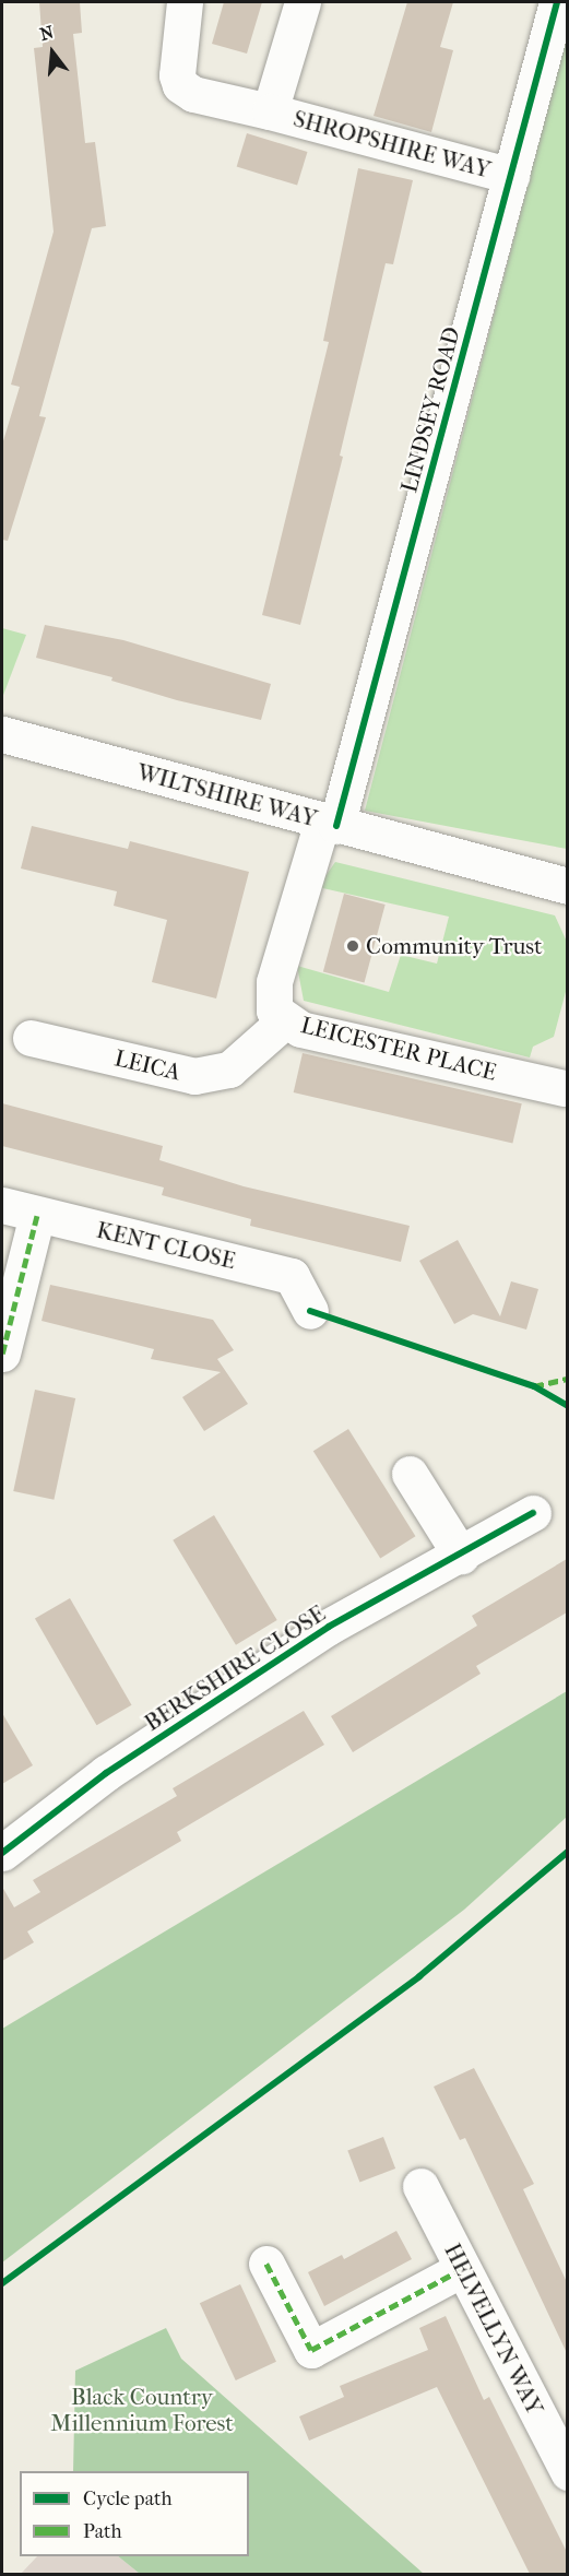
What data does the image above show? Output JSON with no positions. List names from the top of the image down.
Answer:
{
  "streets": {
    "street": [
      "SHROPSHIRE WAY",
      "LINDSEY ROAD",
      "WILTSHIRE WAY",
      "LEICESTER PLACE",
      "LEICA",
      "KENT CLOSE",
      "BERKSHIRE CLOSE",
      "HELVELLYN WAY"
    ]
  },
  "crossings": [
    ["SHROPSHIRE WAY", "LINDSEY ROAD"],
    ["LINDSEY ROAD", "WILTSHIRE WAY"],
    ["LINDSEY ROAD", "LEICESTER PLACE"],
    ["WILTSHIRE WAY", "LEICESTER PLACE"],
    ["LEICESTER PLACE", "LEICA"]
  ],
  "parks": ["Black Country Millennium Forest"],
  "places": ["Community Trust"],
  "legend": ["Cycle path", "Path"],
  "north": "top"
}
